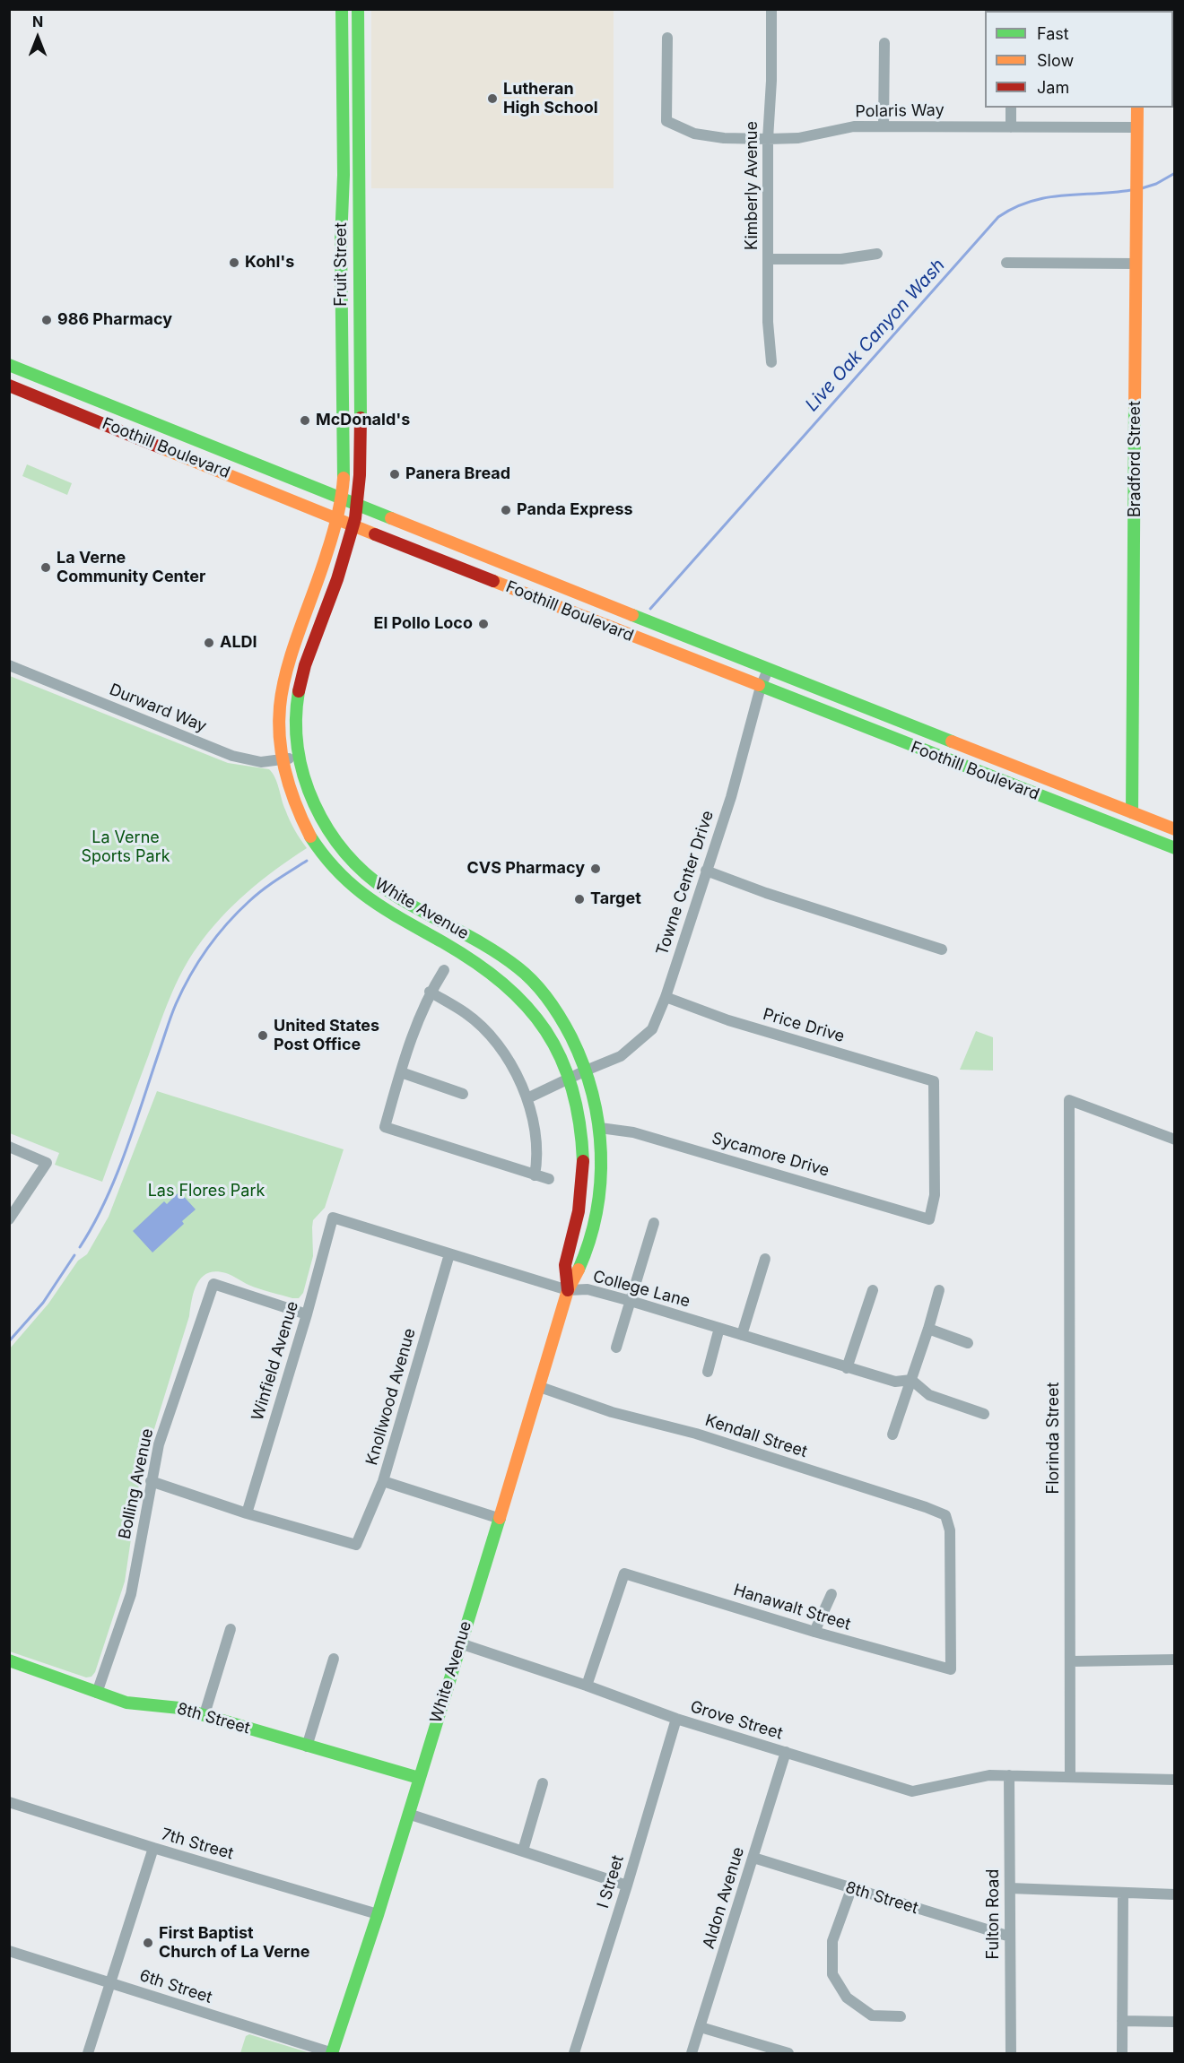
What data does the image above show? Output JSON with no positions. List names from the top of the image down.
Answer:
{
  "streets": {
    "main road": [
      "Fruit Street",
      "Foothill Boulevard",
      "Bradford Street",
      "White Avenue",
      "8th Street"
    ],
    "street": [
      "Polaris Way",
      "Kimberly Avenue",
      "Durward Way",
      "Towne Center Drive",
      "Price Drive",
      "Sycamore Drive",
      "College Lane",
      "Winfield Avenue",
      "Knollwood Avenue",
      "Kendall Street",
      "Florinda Street",
      "Bolling Avenue",
      "Hanawalt Street",
      "Grove Street",
      "7th Street",
      "I Street",
      "Aldon Avenue",
      "Fulton Road",
      "6th Street"
    ]
  },
  "crossings": [
    ["Polaris Way", "Kimberly Avenue"],
    ["Polaris Way", "Bradford Street"],
    ["Fruit Street", "Foothill Boulevard"],
    ["Fruit Street", "White Avenue"],
    ["Foothill Boulevard", "Bradford Street"],
    ["Foothill Boulevard", "Towne Center Drive"],
    ["Foothill Boulevard", "White Avenue"],
    ["Durward Way", "White Avenue"],
    ["Towne Center Drive", "White Avenue"],
    ["Towne Center Drive", "Price Drive"],
    ["White Avenue", "Sycamore Drive"],
    ["White Avenue", "College Lane"],
    ["White Avenue", "Kendall Street"],
    ["White Avenue", "8th Street"],
    ["White Avenue", "Grove Street"],
    ["White Avenue", "7th Street"],
    ["White Avenue", "6th Street"],
    ["Price Drive", "Sycamore Drive"],
    ["College Lane", "Winfield Avenue"],
    ["College Lane", "Knollwood Avenue"],
    ["Winfield Avenue", "Knollwood Avenue"],
    ["Winfield Avenue", "Bolling Avenue"],
    ["Kendall Street", "Hanawalt Street"],
    ["Florinda Street", "Grove Street"],
    ["Bolling Avenue", "8th Street"],
    ["Hanawalt Street", "Grove Street"],
    ["8th Street", "Aldon Avenue"],
    ["8th Street", "Fulton Road"],
    ["Grove Street", "I Street"],
    ["Grove Street", "Aldon Avenue"],
    ["Grove Street", "Fulton Road"]
  ],
  "water": ["Live Oak Canyon Wash"],
  "parks": ["La Verne Sports Park", "Las Flores Park"],
  "places": [
    "Lutheran High School",
    "Kohl's",
    "986 Pharmacy",
    "McDonald's",
    "Panera Bread",
    "Panda Express",
    "La Verne Community Center",
    "El Pollo Loco",
    "ALDI",
    "CVS Pharmacy",
    "Target",
    "United States Post Office",
    "First Baptist Church of La Verne"
  ],
  "legend": ["Fast", "Slow", "Jam"],
  "north": "top"
}
